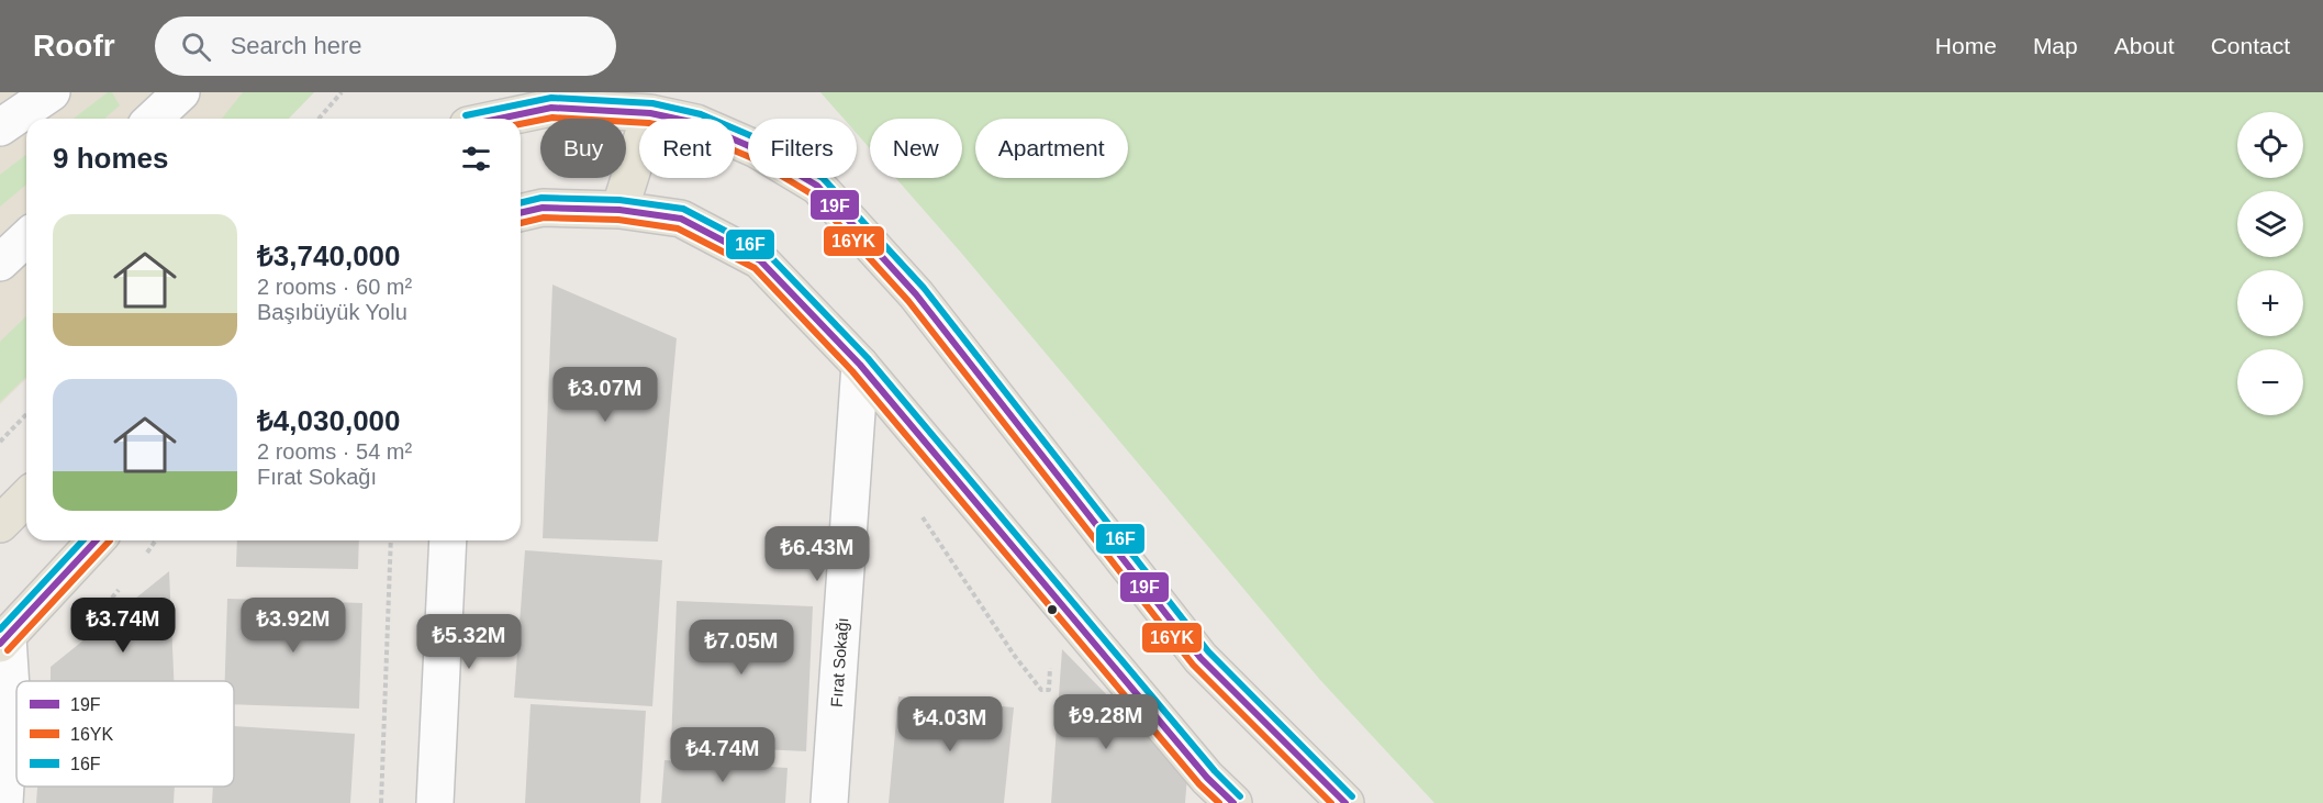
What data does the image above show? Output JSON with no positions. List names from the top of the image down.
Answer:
{
  "streets": {
    "street": ["Fırat Sokağı"]
  },
  "lines": ["transit line 16F", "transit line 19F", "transit line 16YK"],
  "legend": ["19F", "16YK", "16F"],
  "page": {
    "header": "Roofr",
    "search": "Search here",
    "nav": [
      "Home",
      "Map",
      "About",
      "Contact"
    ],
    "map_buttons": ["+", "−"],
    "chip": [
      "Buy",
      "Rent",
      "Filters",
      "New",
      "Apartment"
    ],
    "heading": "9 homes",
    "list": [
      {
        "name": "₺3,740,000",
        "note": "2 rooms · 60 m² · Başıbüyük Yolu"
      },
      {
        "name": "₺4,030,000",
        "note": "2 rooms · 54 m² · Fırat Sokağı"
      }
    ],
    "price": [
      "₺3.07M",
      "₺6.43M",
      "₺3.74M",
      "₺3.92M",
      "₺5.32M",
      "₺7.05M",
      "₺9.28M",
      "₺4.03M",
      "₺4.74M"
    ]
  }
}
